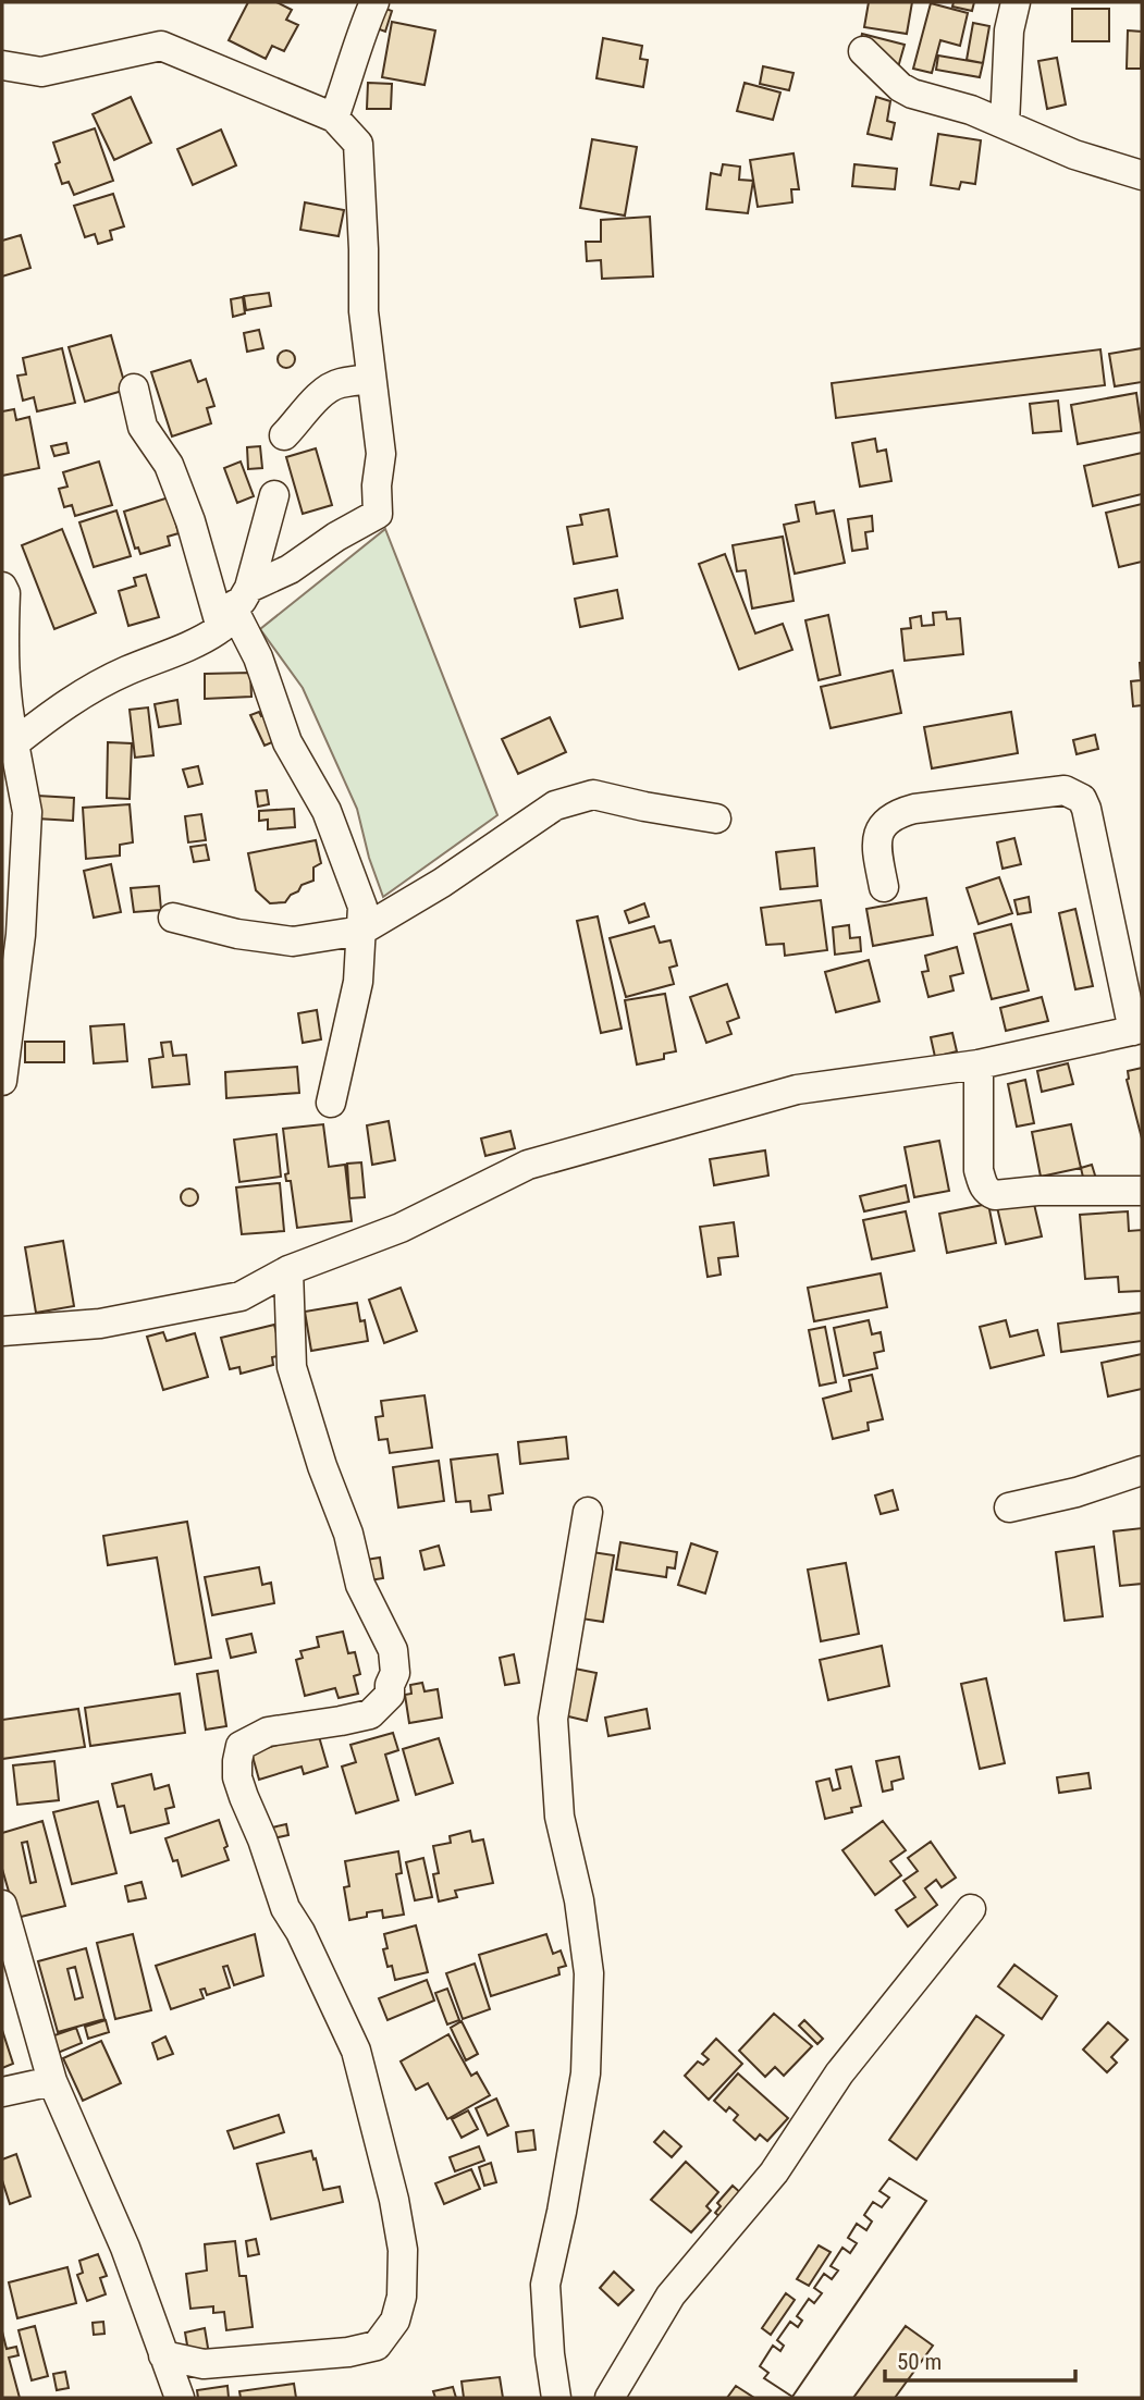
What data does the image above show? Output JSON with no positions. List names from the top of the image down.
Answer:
{
  "scale_bar": "50 m"
}
